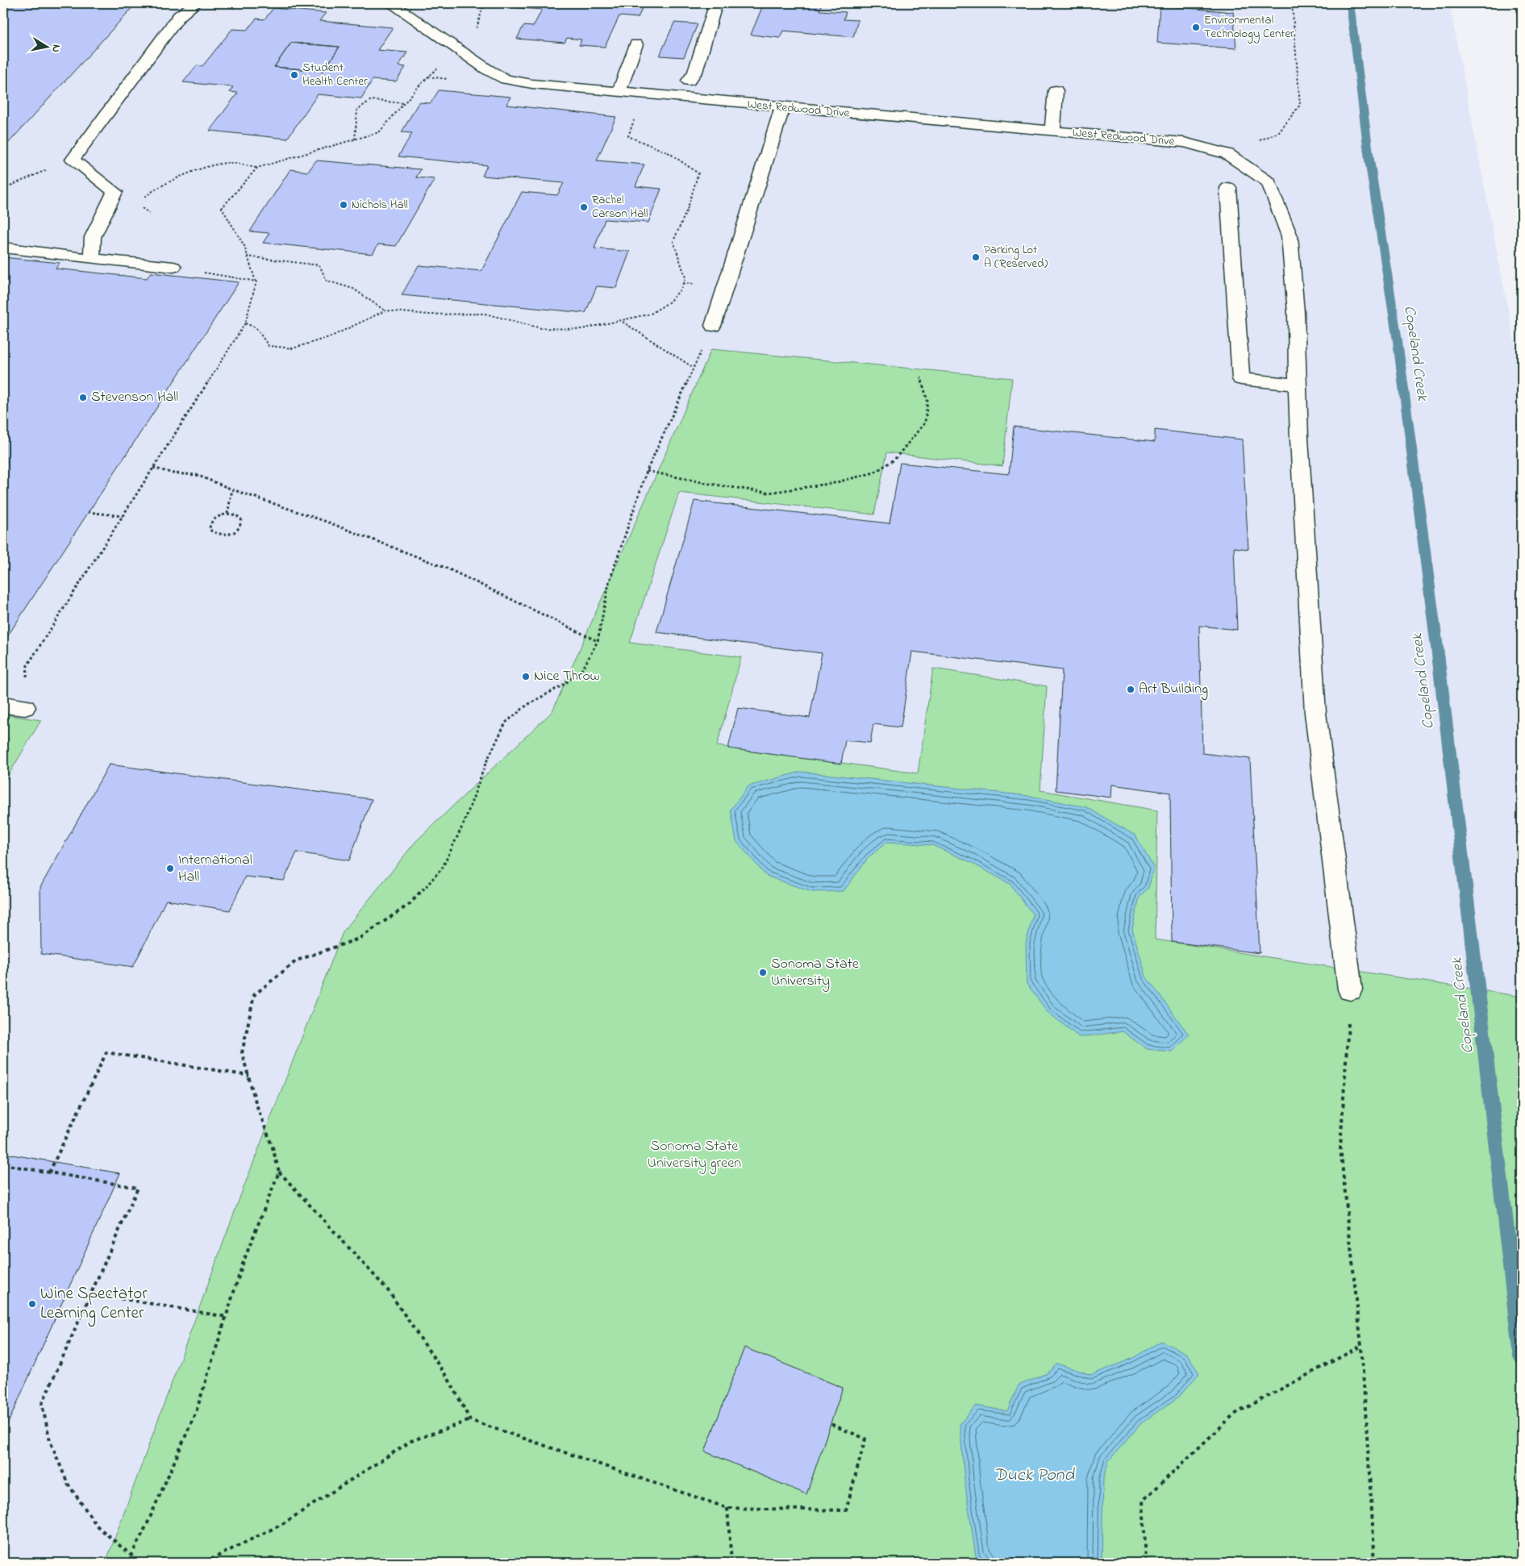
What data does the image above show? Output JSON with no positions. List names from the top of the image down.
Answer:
{
  "streets": {
    "street": ["West Redwood Drive"]
  },
  "water": ["Copeland Creek", "Duck Pond"],
  "parks": ["Sonoma State University green"],
  "places": [
    "Environmental Technology Center",
    "Student Health Center",
    "Nichols Hall",
    "Rachel Carson Hall",
    "Parking Lot A (Reserved)",
    "Stevenson Hall",
    "Nice Throw",
    "Art Building",
    "International Hall",
    "Sonoma State University",
    "Wine Spectator Learning Center"
  ],
  "north": "right"
}
